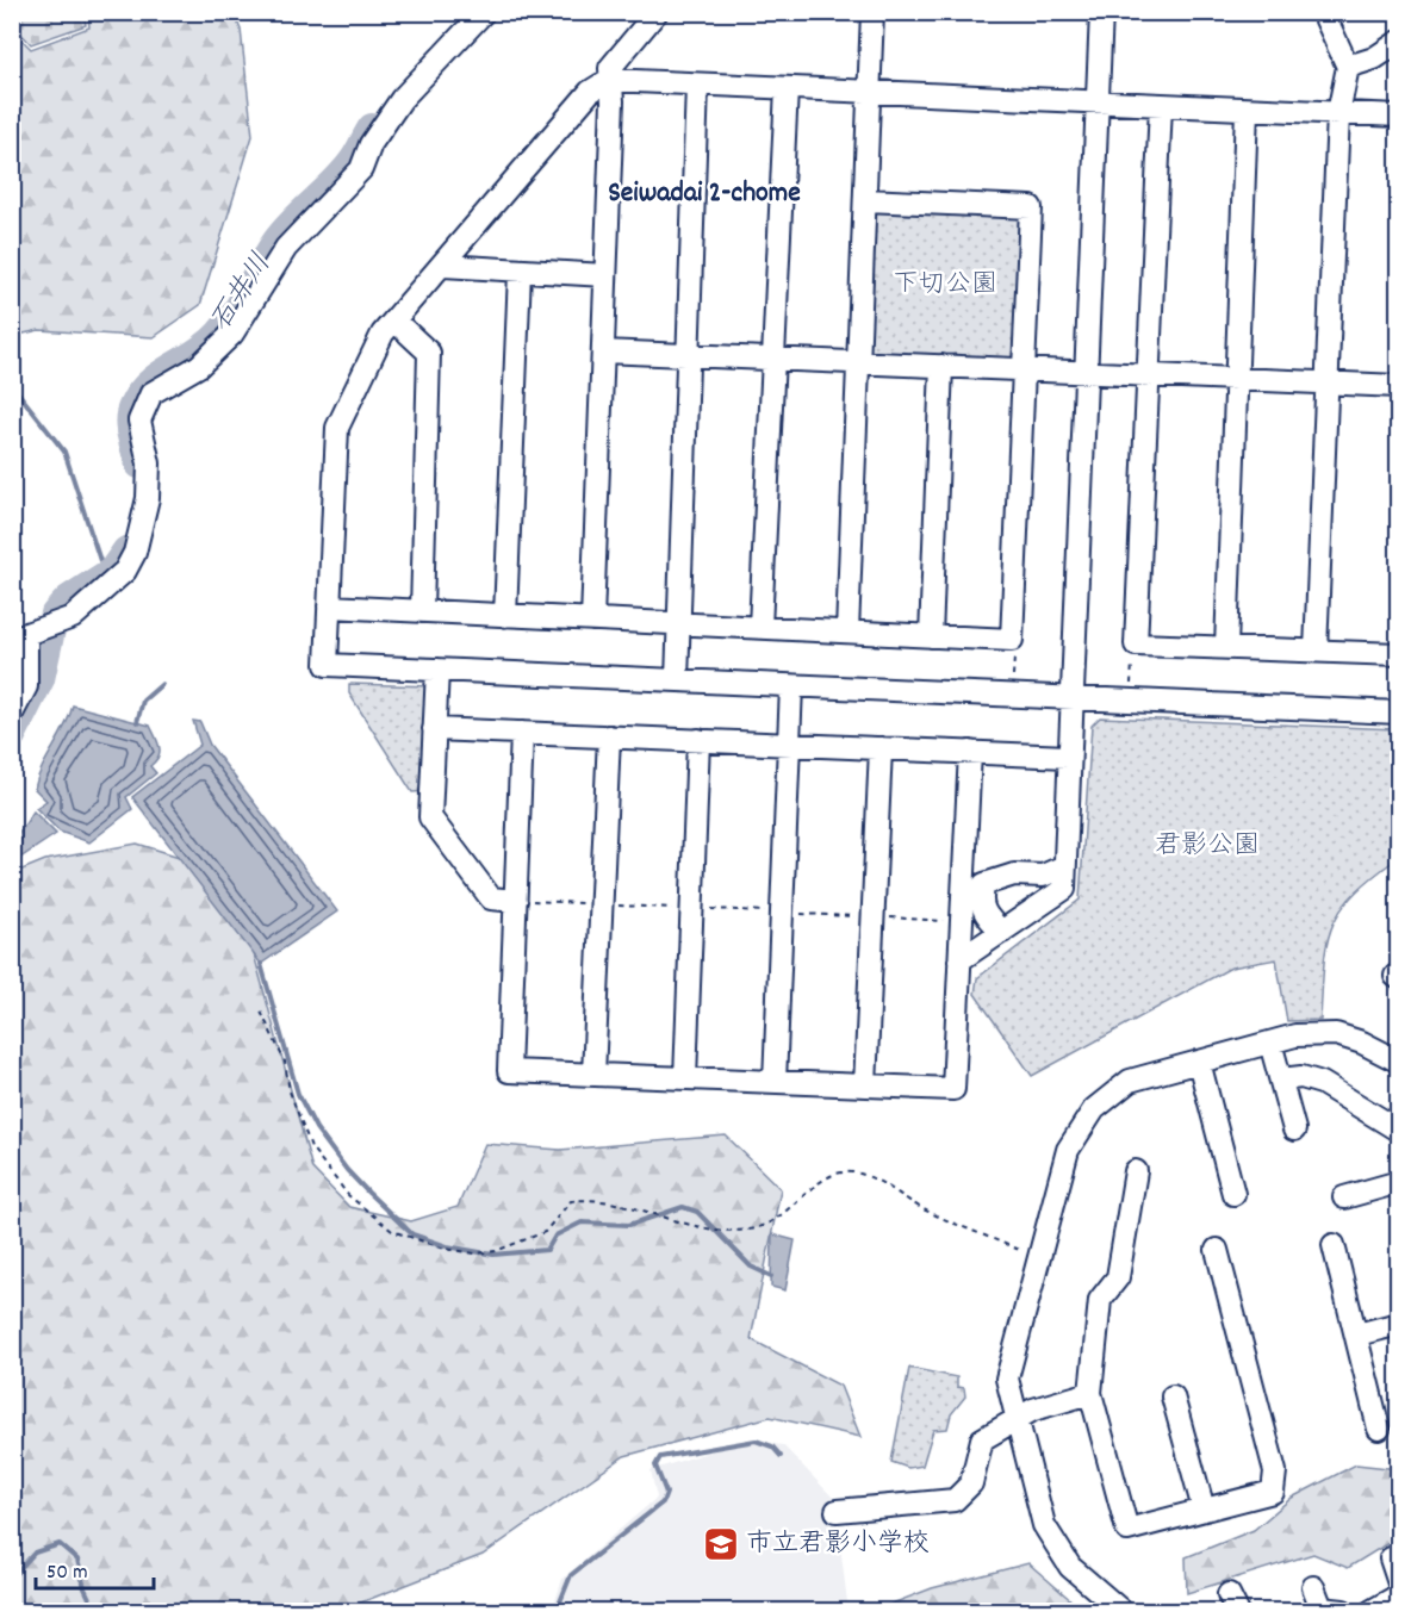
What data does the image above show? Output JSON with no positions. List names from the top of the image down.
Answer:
{
  "districts": ["Seiwadai 2-chome"],
  "water": ["石井川"],
  "parks": ["下切公園", "君影公園"],
  "places": {
    "school or university": ["市立君影小学校"]
  },
  "scale_bar": "50 m"
}
